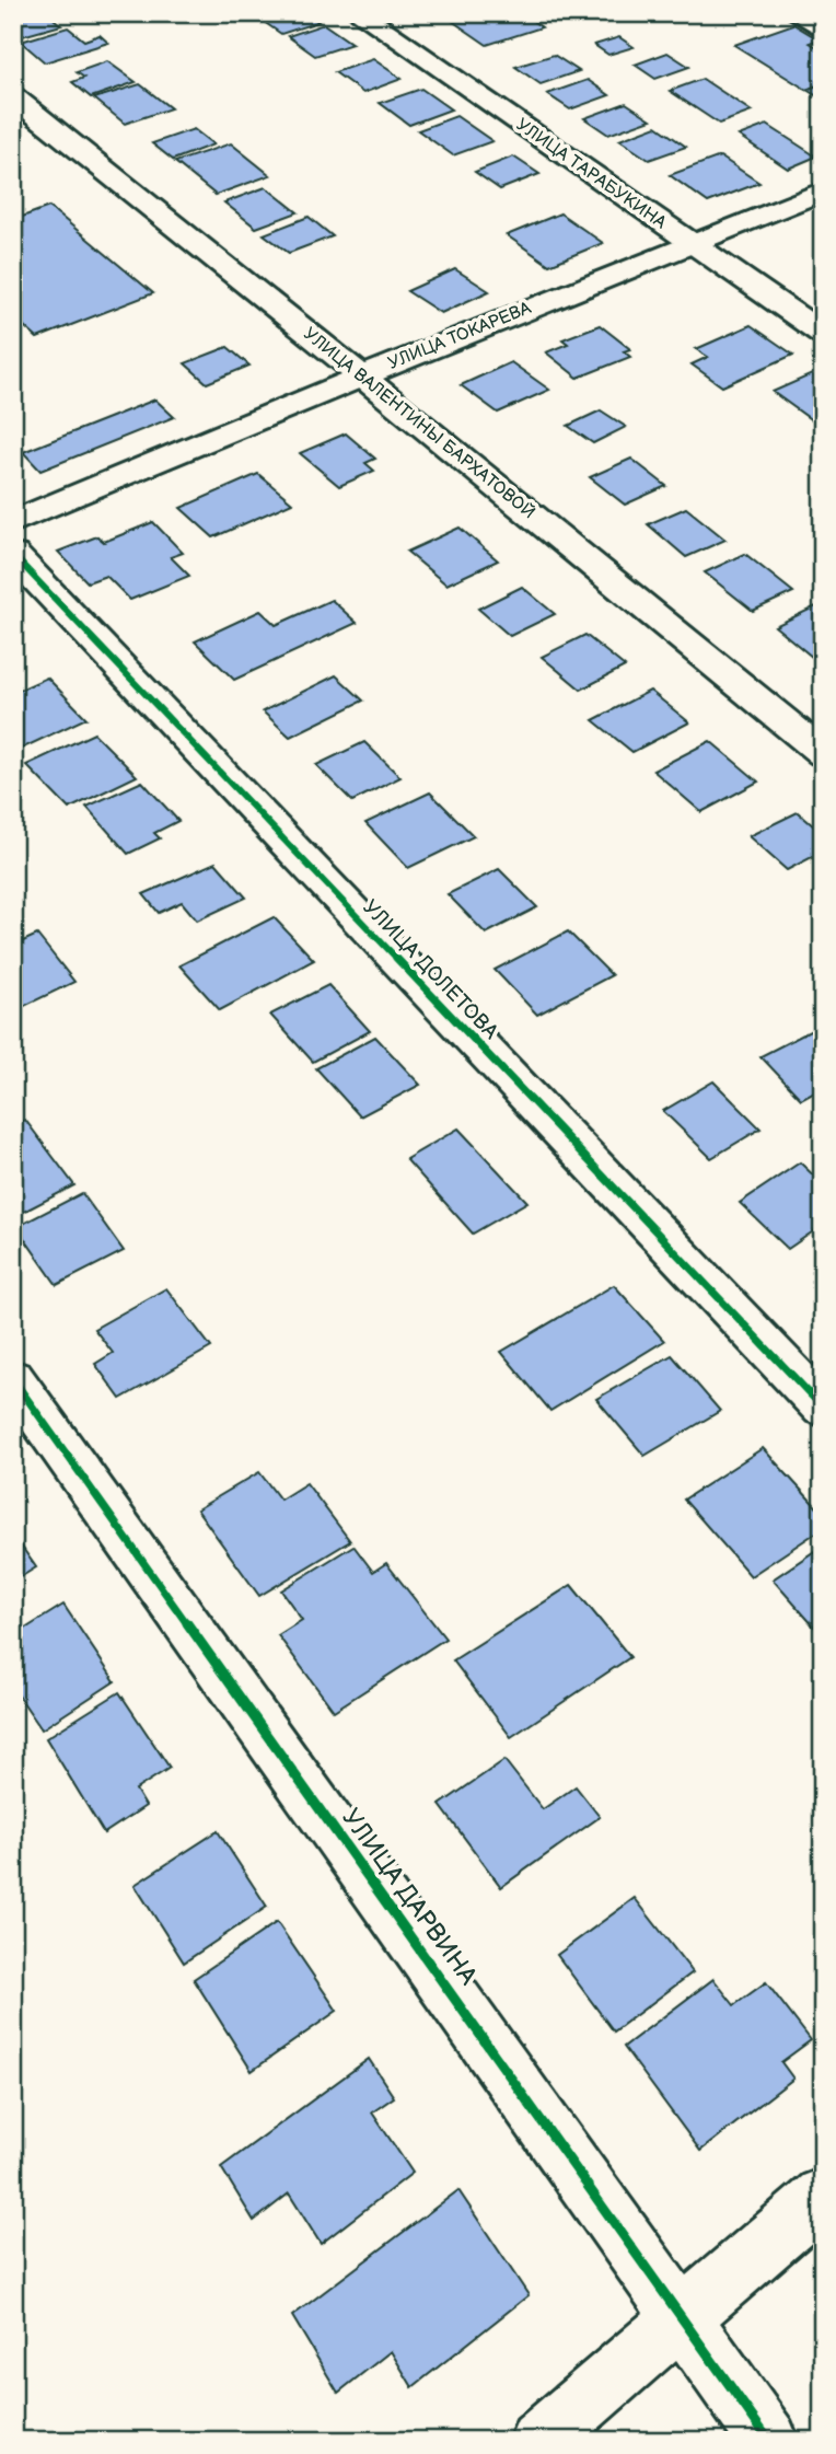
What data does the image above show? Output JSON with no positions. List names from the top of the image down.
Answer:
{
  "streets": {
    "street": [
      "УЛИЦА ТАРАБУКИНА",
      "УЛИЦА ТОКАРЕВА",
      "УЛИЦА ВАЛЕНТИНЫ БАРХАТОВОЙ",
      "УЛИЦА ДОЛЕТОВА",
      "УЛИЦА ДАРВИНА"
    ]
  },
  "crossings": [
    ["УЛИЦА ТАРАБУКИНА", "УЛИЦА ТОКАРЕВА"],
    ["УЛИЦА ТОКАРЕВА", "УЛИЦА ВАЛЕНТИНЫ БАРХАТОВОЙ"]
  ]
}
